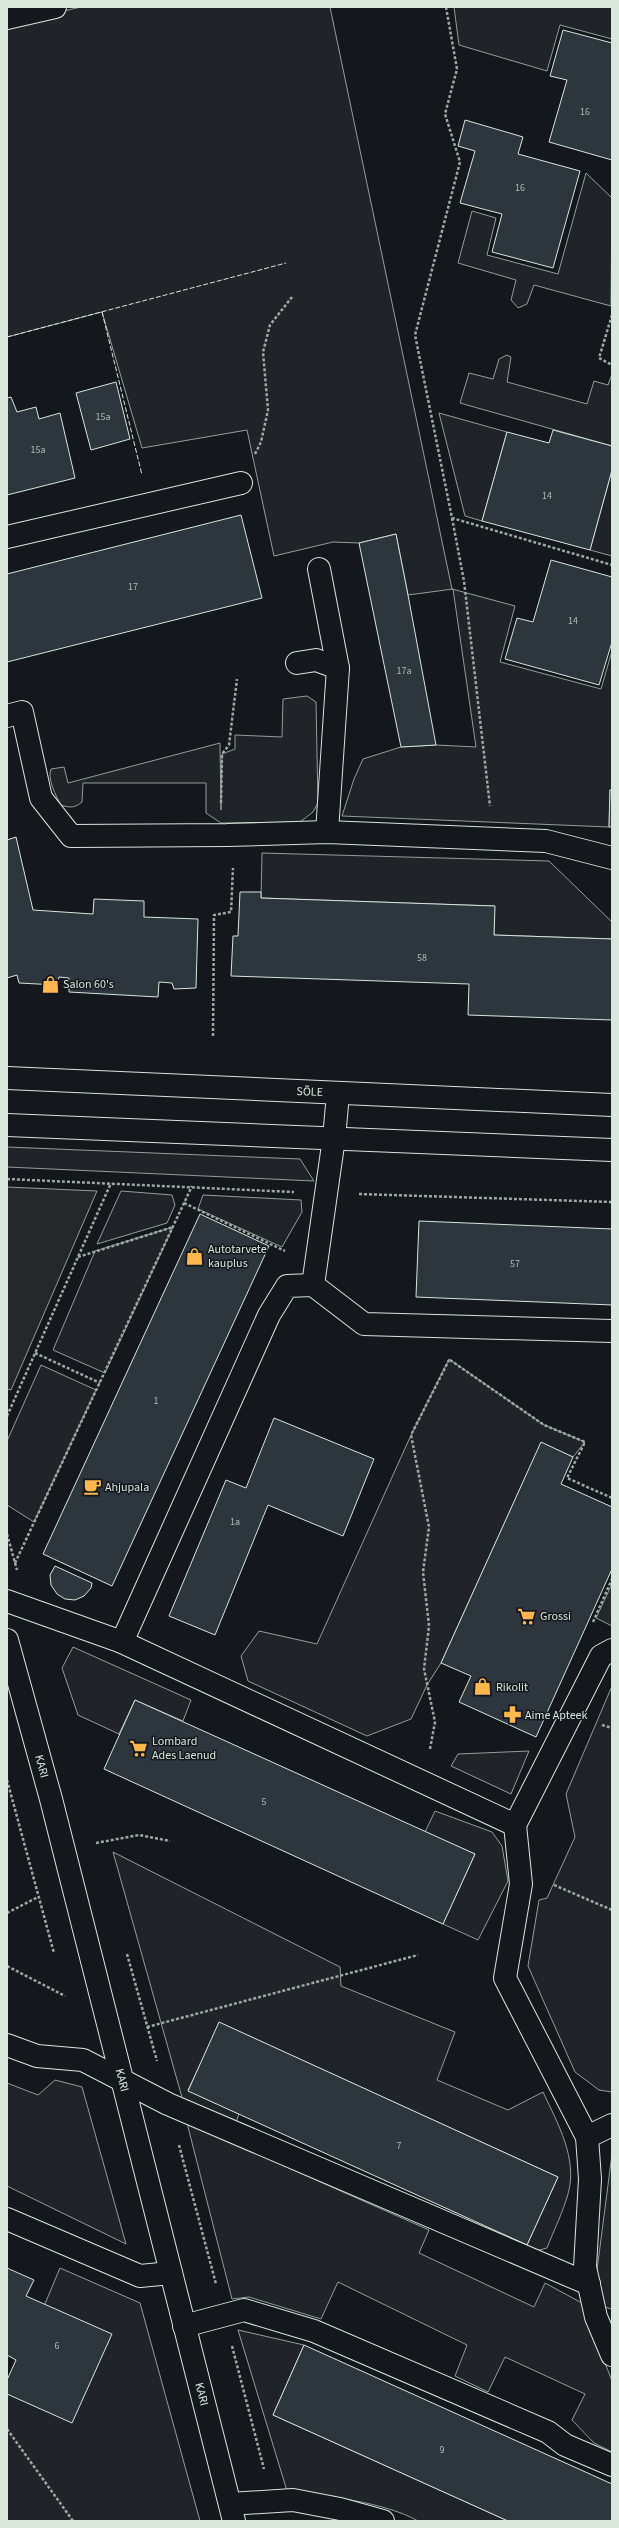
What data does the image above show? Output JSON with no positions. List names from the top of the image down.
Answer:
{
  "streets": {
    "street": ["SÕLE", "KARI"]
  },
  "places": {
    "shop": ["Salon 60's", "Autotarvete kauplus", "Rikolit"],
    "cafe": ["Ahjupala"],
    "supermarket": ["Grossi", "Lombard Ades Laenud"],
    "pharmacy": ["Aime Apteek"]
  },
  "house_numbers": [
    "16",
    "16",
    "15a",
    "15a",
    "14",
    "17",
    "14",
    "17a",
    "58",
    "57",
    "1",
    "1a",
    "5",
    "7",
    "6",
    "9"
  ]
}
